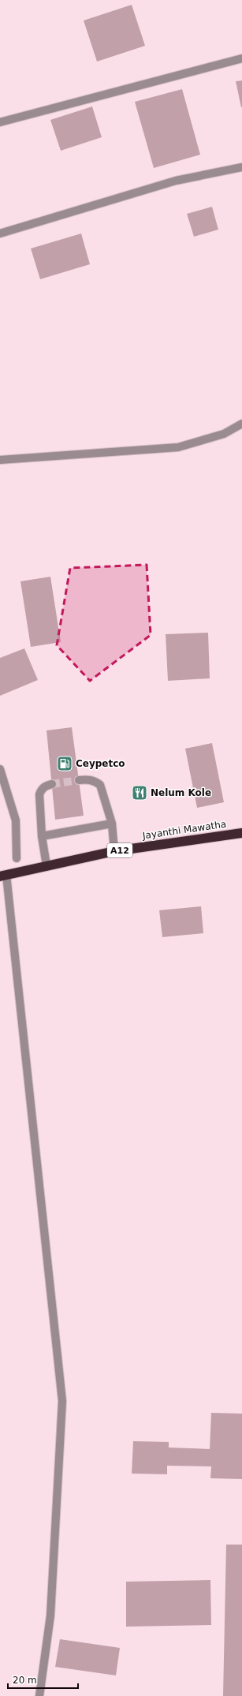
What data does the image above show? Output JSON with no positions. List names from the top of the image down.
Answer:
{
  "streets": {
    "highway": ["Jayanthi Mawatha", "A12"]
  },
  "places": {
    "fuel station": ["Ceypetco"],
    "restaurant": ["Nelum Kole"]
  },
  "scale_bar": "20 m"
}
